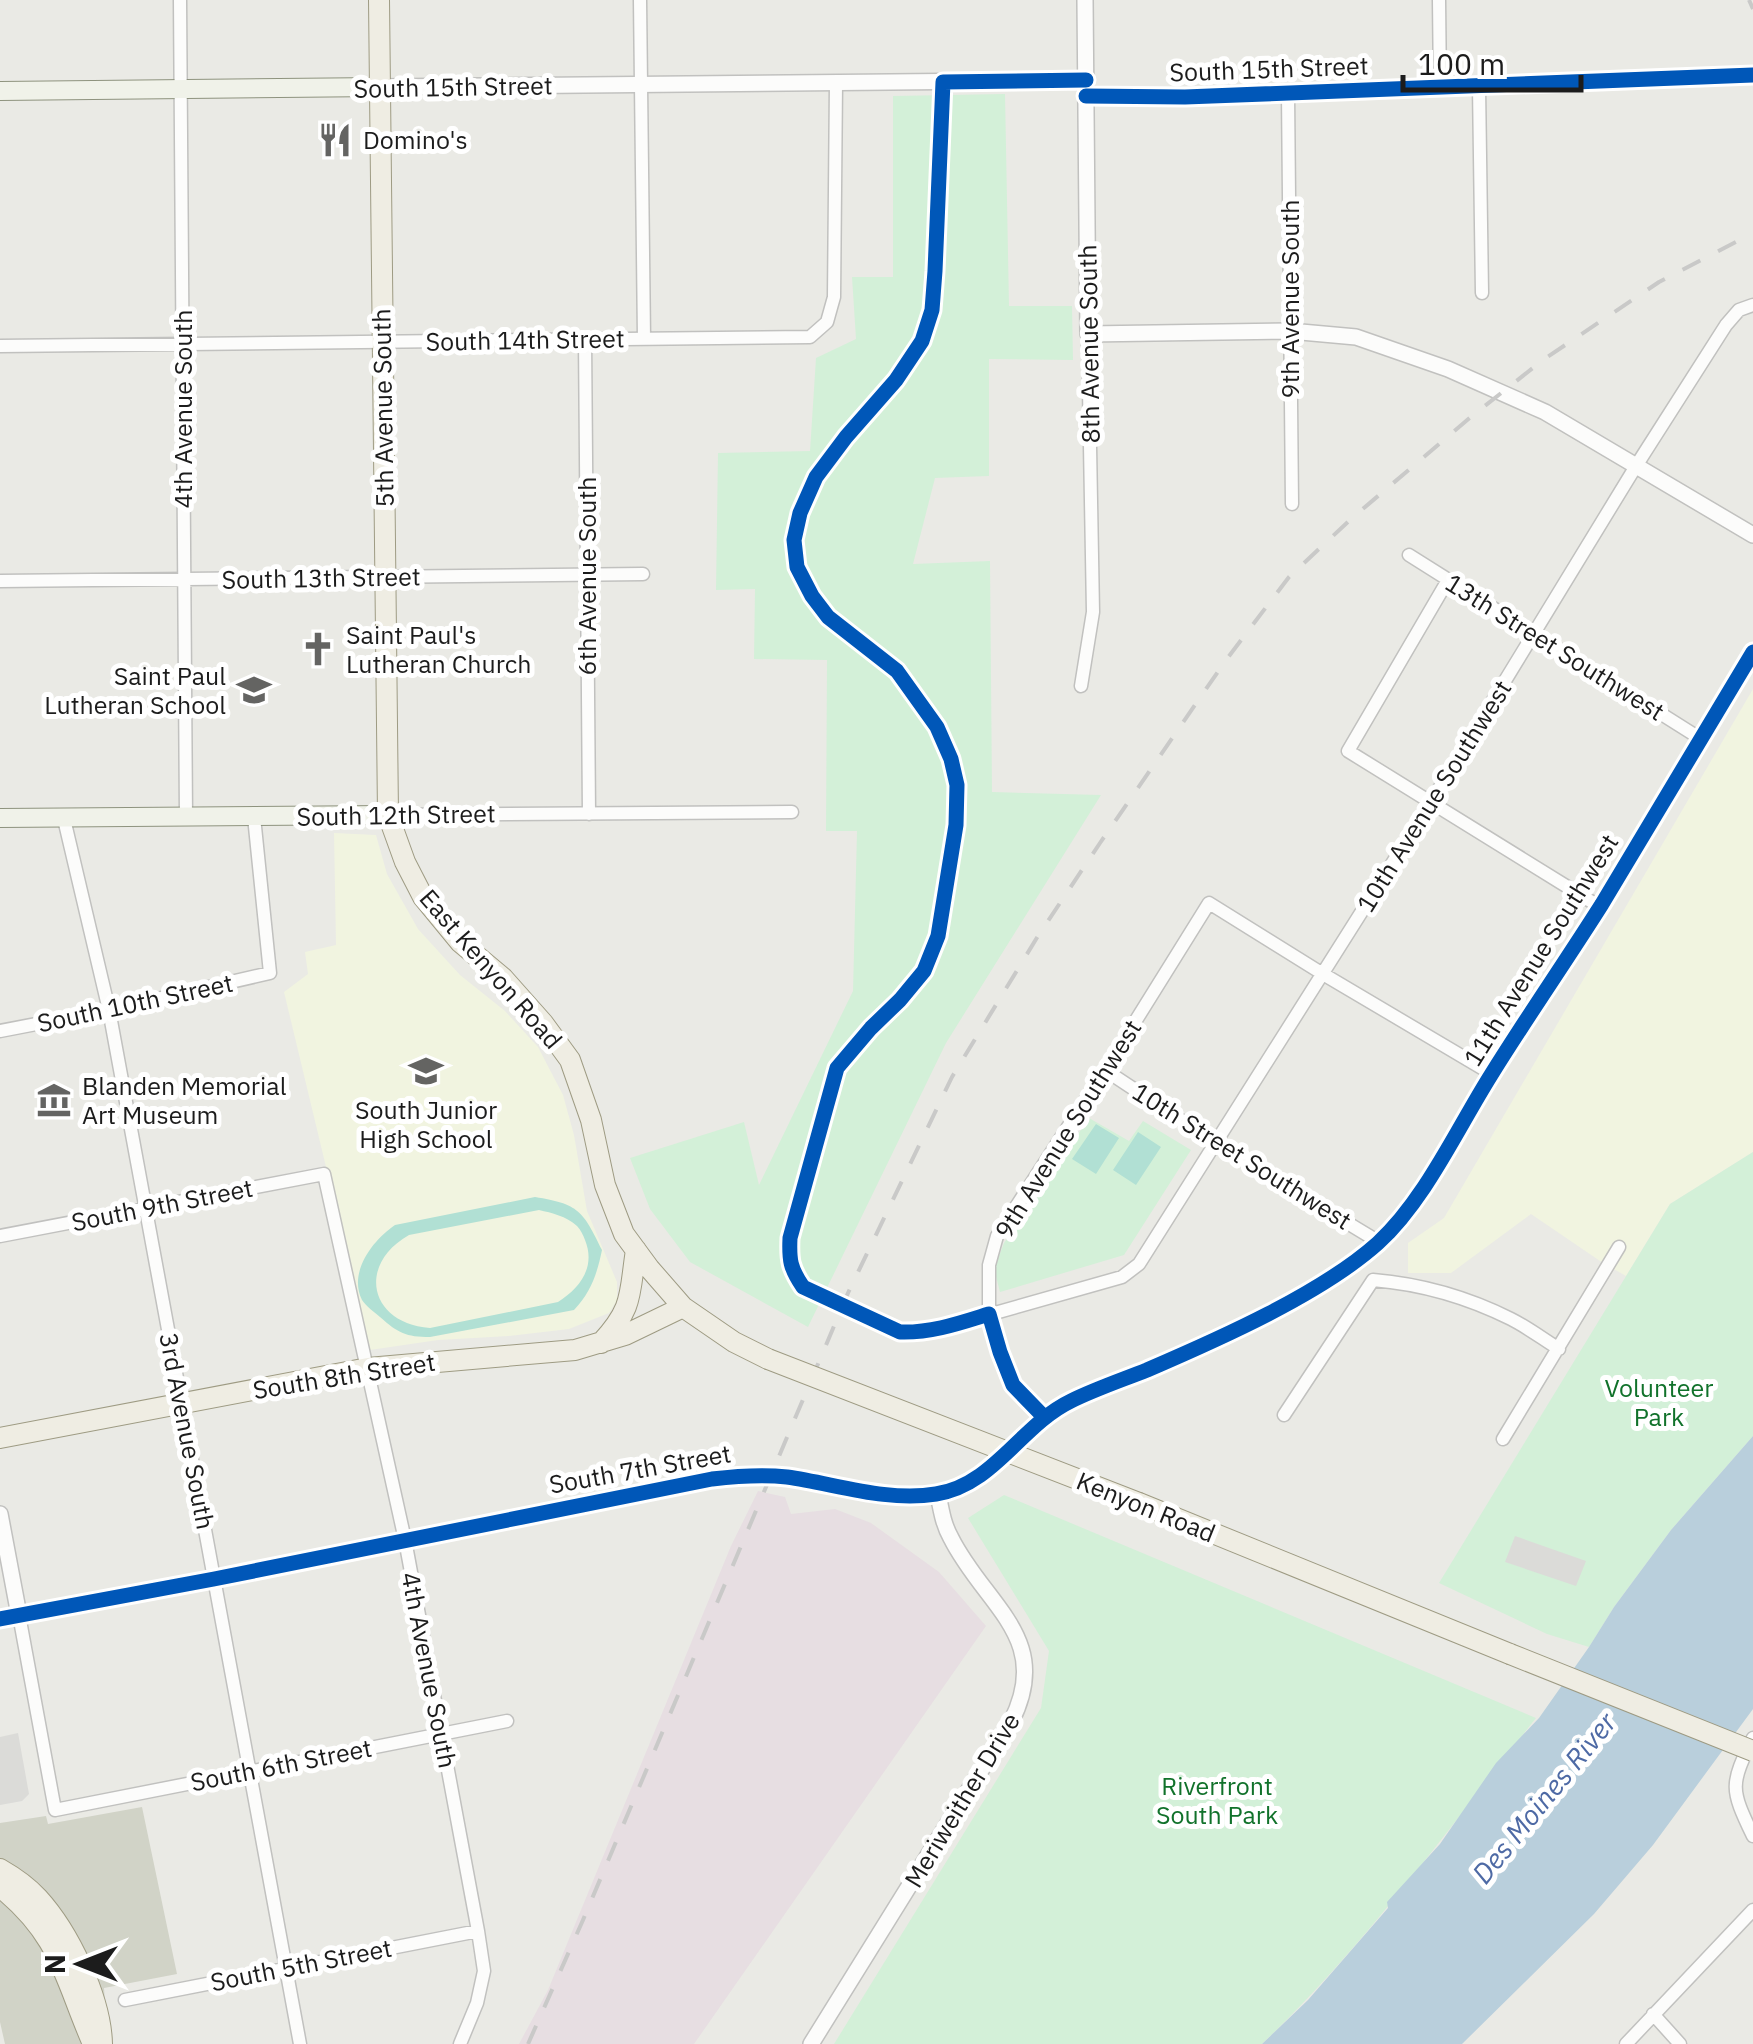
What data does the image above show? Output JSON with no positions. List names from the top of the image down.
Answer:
{
  "streets": {
    "main road": [
      "South 15th Street",
      "5th Avenue South",
      "South 12th Street",
      "East Kenyon Road",
      "South 8th Street",
      "Kenyon Road"
    ],
    "street": [
      "9th Avenue South",
      "South 14th Street",
      "8th Avenue South",
      "4th Avenue South",
      "6th Avenue South",
      "South 13th Street",
      "13th Street Southwest",
      "10th Avenue Southwest",
      "11th Avenue Southwest",
      "South 10th Street",
      "9th Avenue Southwest",
      "10th Street Southwest",
      "South 9th Street",
      "3rd Avenue South",
      "South 7th Street",
      "South 6th Street",
      "Meriweither Drive",
      "South 5th Street"
    ]
  },
  "crossings": [
    ["South 15th Street", "9th Avenue South"],
    ["South 15th Street", "South 14th Street"],
    ["South 15th Street", "8th Avenue South"],
    ["South 15th Street", "5th Avenue South"],
    ["South 15th Street", "4th Avenue South"],
    ["South 14th Street", "5th Avenue South"],
    ["South 14th Street", "4th Avenue South"],
    ["South 14th Street", "6th Avenue South"],
    ["5th Avenue South", "South 13th Street"],
    ["5th Avenue South", "South 12th Street"],
    ["5th Avenue South", "East Kenyon Road"],
    ["4th Avenue South", "South 13th Street"],
    ["4th Avenue South", "South 12th Street"],
    ["4th Avenue South", "South 9th Street"],
    ["4th Avenue South", "South 8th Street"],
    ["4th Avenue South", "South 7th Street"],
    ["4th Avenue South", "South 6th Street"],
    ["4th Avenue South", "South 5th Street"],
    ["6th Avenue South", "South 13th Street"],
    ["6th Avenue South", "South 12th Street"],
    ["13th Street Southwest", "10th Avenue Southwest"],
    ["13th Street Southwest", "11th Avenue Southwest"],
    ["10th Avenue Southwest", "9th Avenue Southwest"],
    ["10th Avenue Southwest", "10th Street Southwest"],
    ["South 12th Street", "East Kenyon Road"],
    ["South 12th Street", "South 10th Street"],
    ["South 12th Street", "3rd Avenue South"],
    ["11th Avenue Southwest", "10th Street Southwest"],
    ["11th Avenue Southwest", "South 7th Street"],
    ["East Kenyon Road", "Kenyon Road"],
    ["South 10th Street", "3rd Avenue South"],
    ["9th Avenue Southwest", "10th Street Southwest"],
    ["9th Avenue Southwest", "South 7th Street"],
    ["South 9th Street", "3rd Avenue South"],
    ["South 8th Street", "3rd Avenue South"],
    ["South 8th Street", "Kenyon Road"],
    ["3rd Avenue South", "South 7th Street"],
    ["3rd Avenue South", "South 6th Street"],
    ["3rd Avenue South", "South 5th Street"],
    ["South 7th Street", "South 6th Street"],
    ["South 7th Street", "Meriweither Drive"]
  ],
  "water": ["Des Moines River"],
  "parks": ["Volunteer Park", "Riverfront South Park"],
  "places": {
    "restaurant": ["Domino's"],
    "church": ["Saint Paul's Lutheran Church"],
    "school or university": ["Saint Paul Lutheran School", "South Junior High School"],
    "museum": ["Blanden Memorial Art Museum"]
  },
  "scale_bar": "100 m",
  "north": "left"
}
